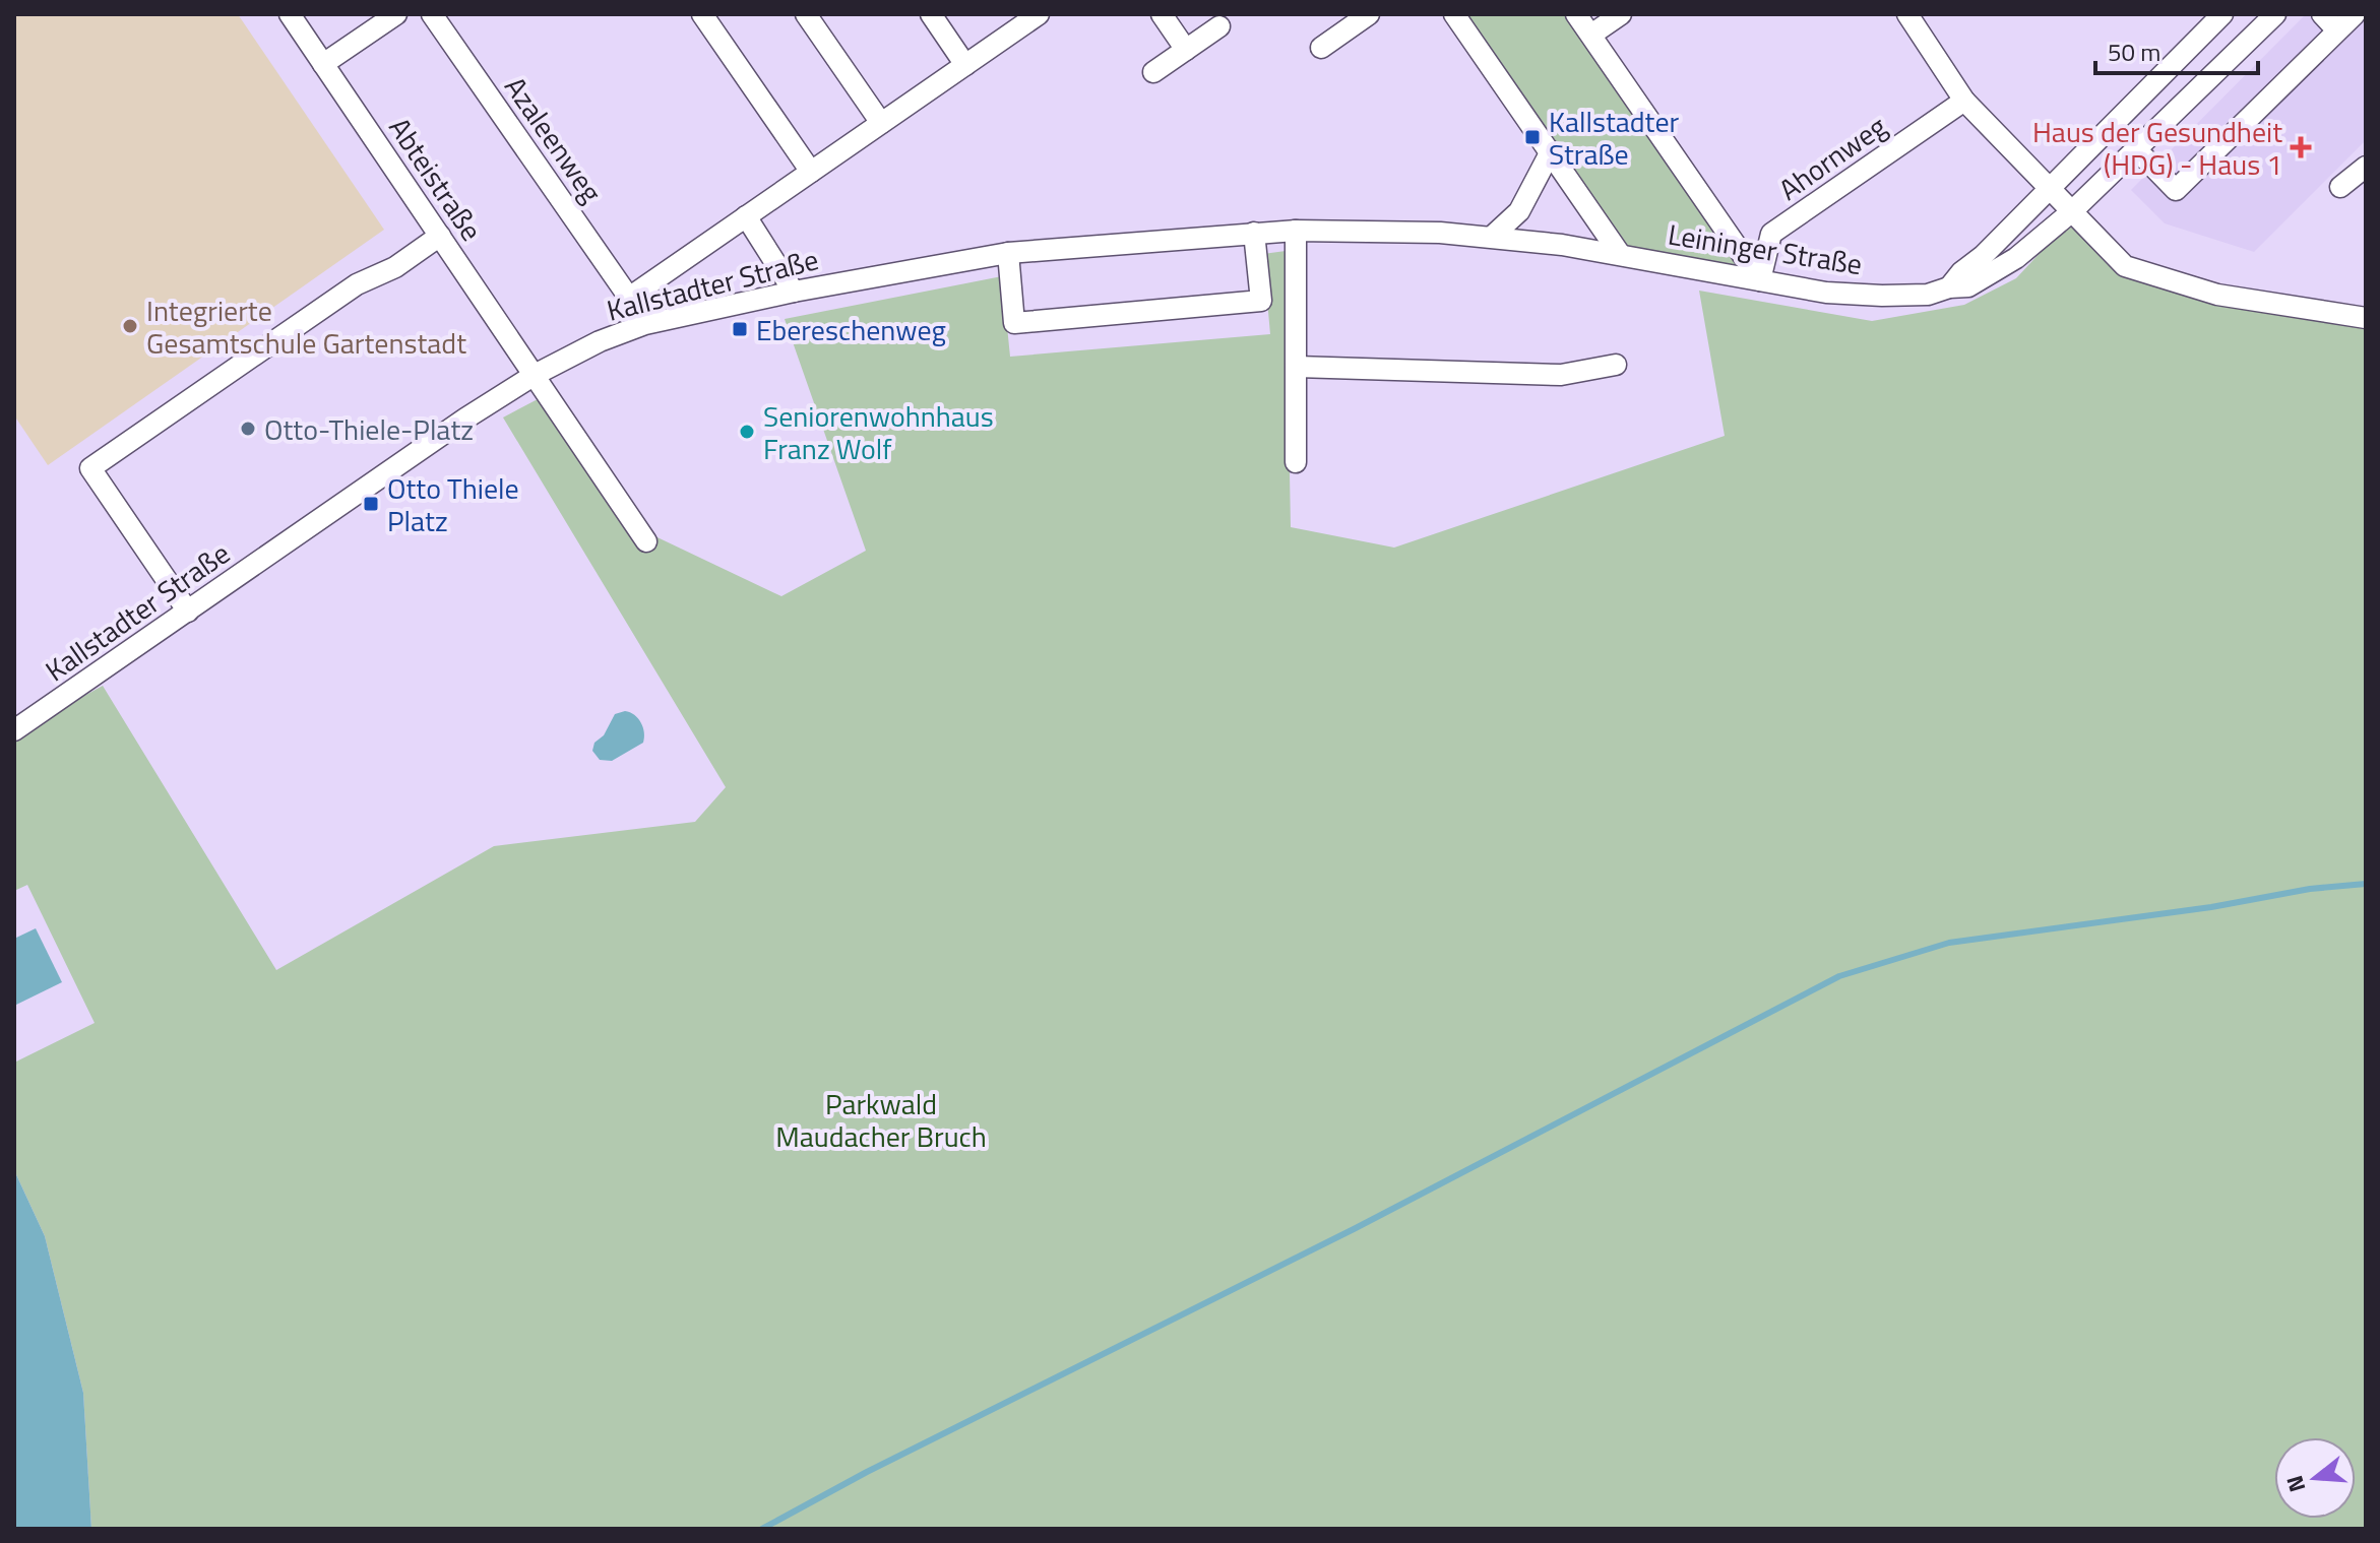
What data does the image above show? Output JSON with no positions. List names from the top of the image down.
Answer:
{
  "streets": {
    "street": [
      "Azaleenweg",
      "Ahornweg",
      "Abteistraße",
      "Leininger Straße",
      "Kallstadter Straße"
    ]
  },
  "crossings": [
    ["Ahornweg", "Leininger Straße"],
    ["Abteistraße", "Kallstadter Straße"],
    ["Leininger Straße", "Kallstadter Straße"]
  ],
  "parks": ["Parkwald Maudacher Bruch"],
  "places": {
    "transit": ["Kallstadter Straße", "Ebereschenweg", "Otto Thiele Platz"],
    "health": ["Haus der Gesundheit (HDG) - Haus 1"],
    "other": ["Integrierte Gesamtschule Gartenstadt", "Otto-Thiele-Platz", "Seniorenwohnhaus Franz Wolf"]
  },
  "scale_bar": "50 m",
  "north": "left"
}
